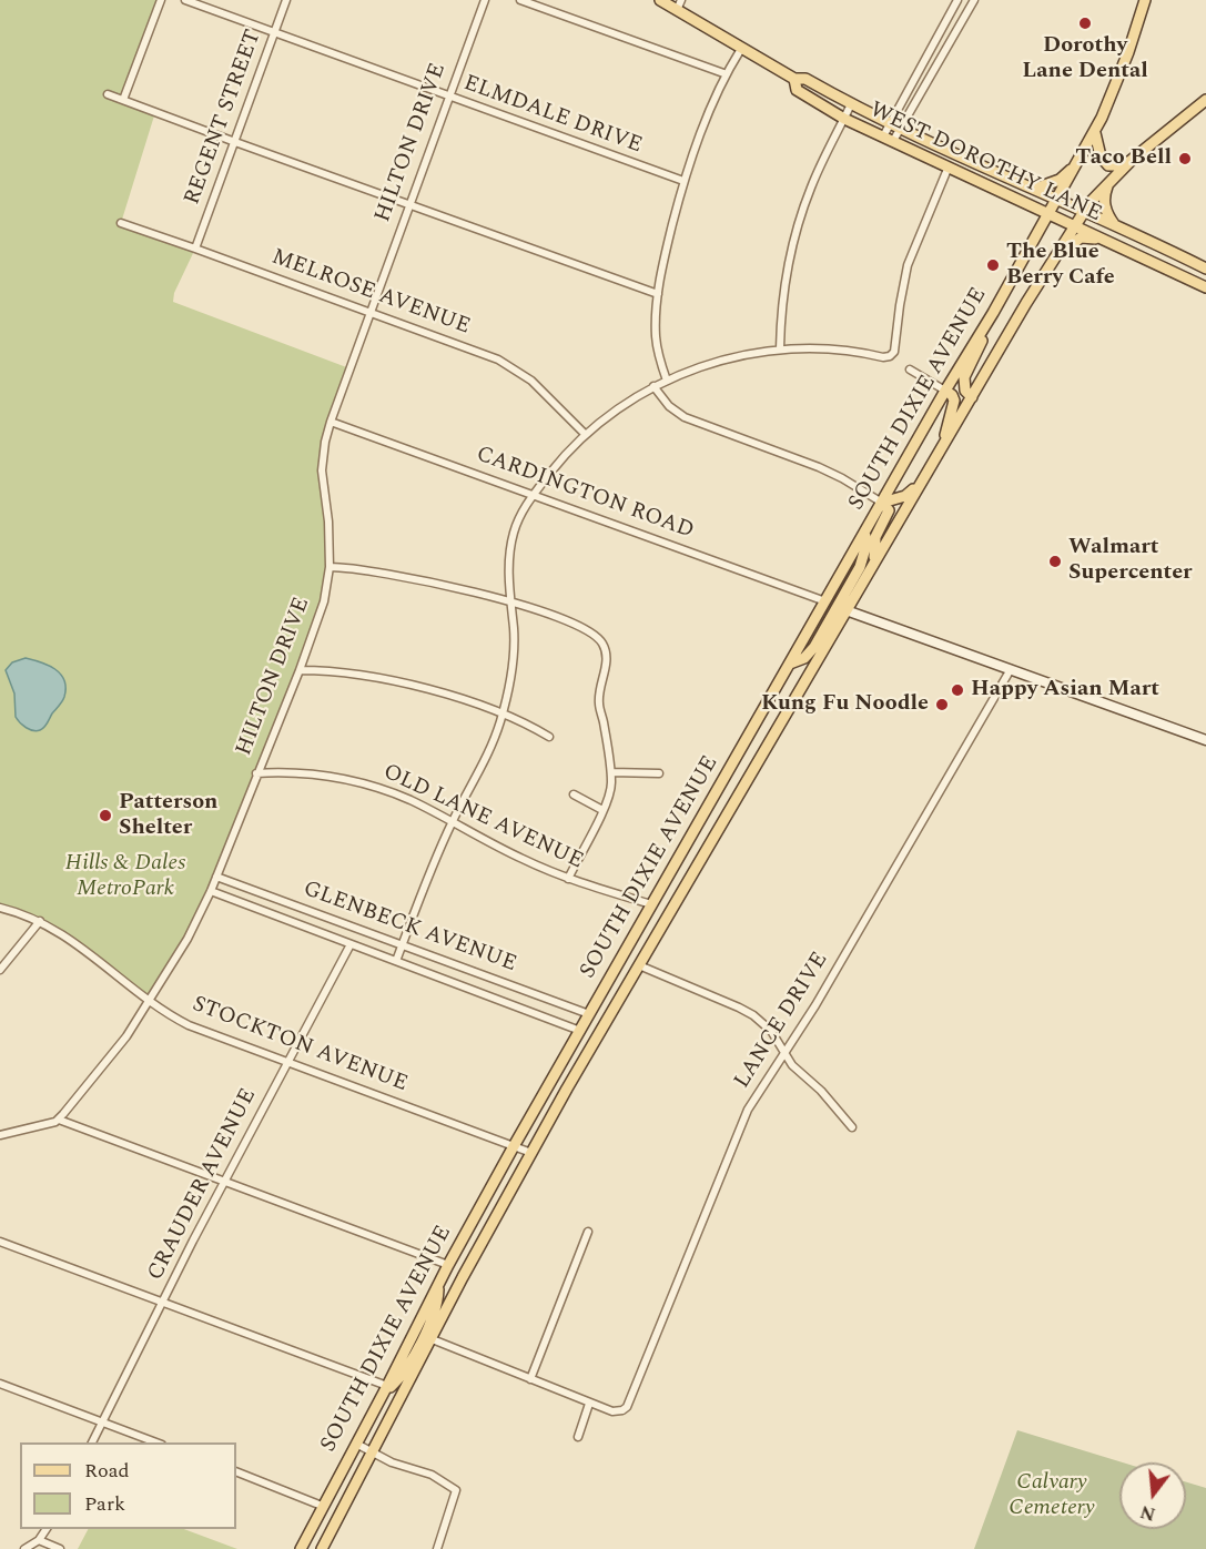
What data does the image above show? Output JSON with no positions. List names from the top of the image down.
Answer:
{
  "streets": {
    "main road": ["WEST DOROTHY LANE", "SOUTH DIXIE AVENUE"],
    "street": [
      "ELMDALE DRIVE",
      "REGENT STREET",
      "HILTON DRIVE",
      "MELROSE AVENUE",
      "CARDINGTON ROAD",
      "OLD LANE AVENUE",
      "GLENBECK AVENUE",
      "LANCE DRIVE",
      "STOCKTON AVENUE",
      "CRAUDER AVENUE"
    ]
  },
  "crossings": [
    ["ELMDALE DRIVE", "REGENT STREET"],
    ["ELMDALE DRIVE", "HILTON DRIVE"],
    ["REGENT STREET", "MELROSE AVENUE"],
    ["HILTON DRIVE", "MELROSE AVENUE"],
    ["HILTON DRIVE", "CARDINGTON ROAD"],
    ["HILTON DRIVE", "OLD LANE AVENUE"],
    ["HILTON DRIVE", "GLENBECK AVENUE"],
    ["HILTON DRIVE", "STOCKTON AVENUE"],
    ["WEST DOROTHY LANE", "SOUTH DIXIE AVENUE"],
    ["SOUTH DIXIE AVENUE", "CARDINGTON ROAD"],
    ["SOUTH DIXIE AVENUE", "OLD LANE AVENUE"],
    ["SOUTH DIXIE AVENUE", "GLENBECK AVENUE"],
    ["SOUTH DIXIE AVENUE", "STOCKTON AVENUE"],
    ["GLENBECK AVENUE", "CRAUDER AVENUE"],
    ["STOCKTON AVENUE", "CRAUDER AVENUE"]
  ],
  "parks": ["Hills & Dales MetroPark", "Calvary Cemetery"],
  "places": [
    "Dorothy Lane Dental",
    "Taco Bell",
    "The Blue Berry Cafe",
    "Walmart Supercenter",
    "Happy Asian Mart",
    "Kung Fu Noodle",
    "Patterson Shelter"
  ],
  "legend": ["Road", "Park"],
  "north": "bottom"
}
